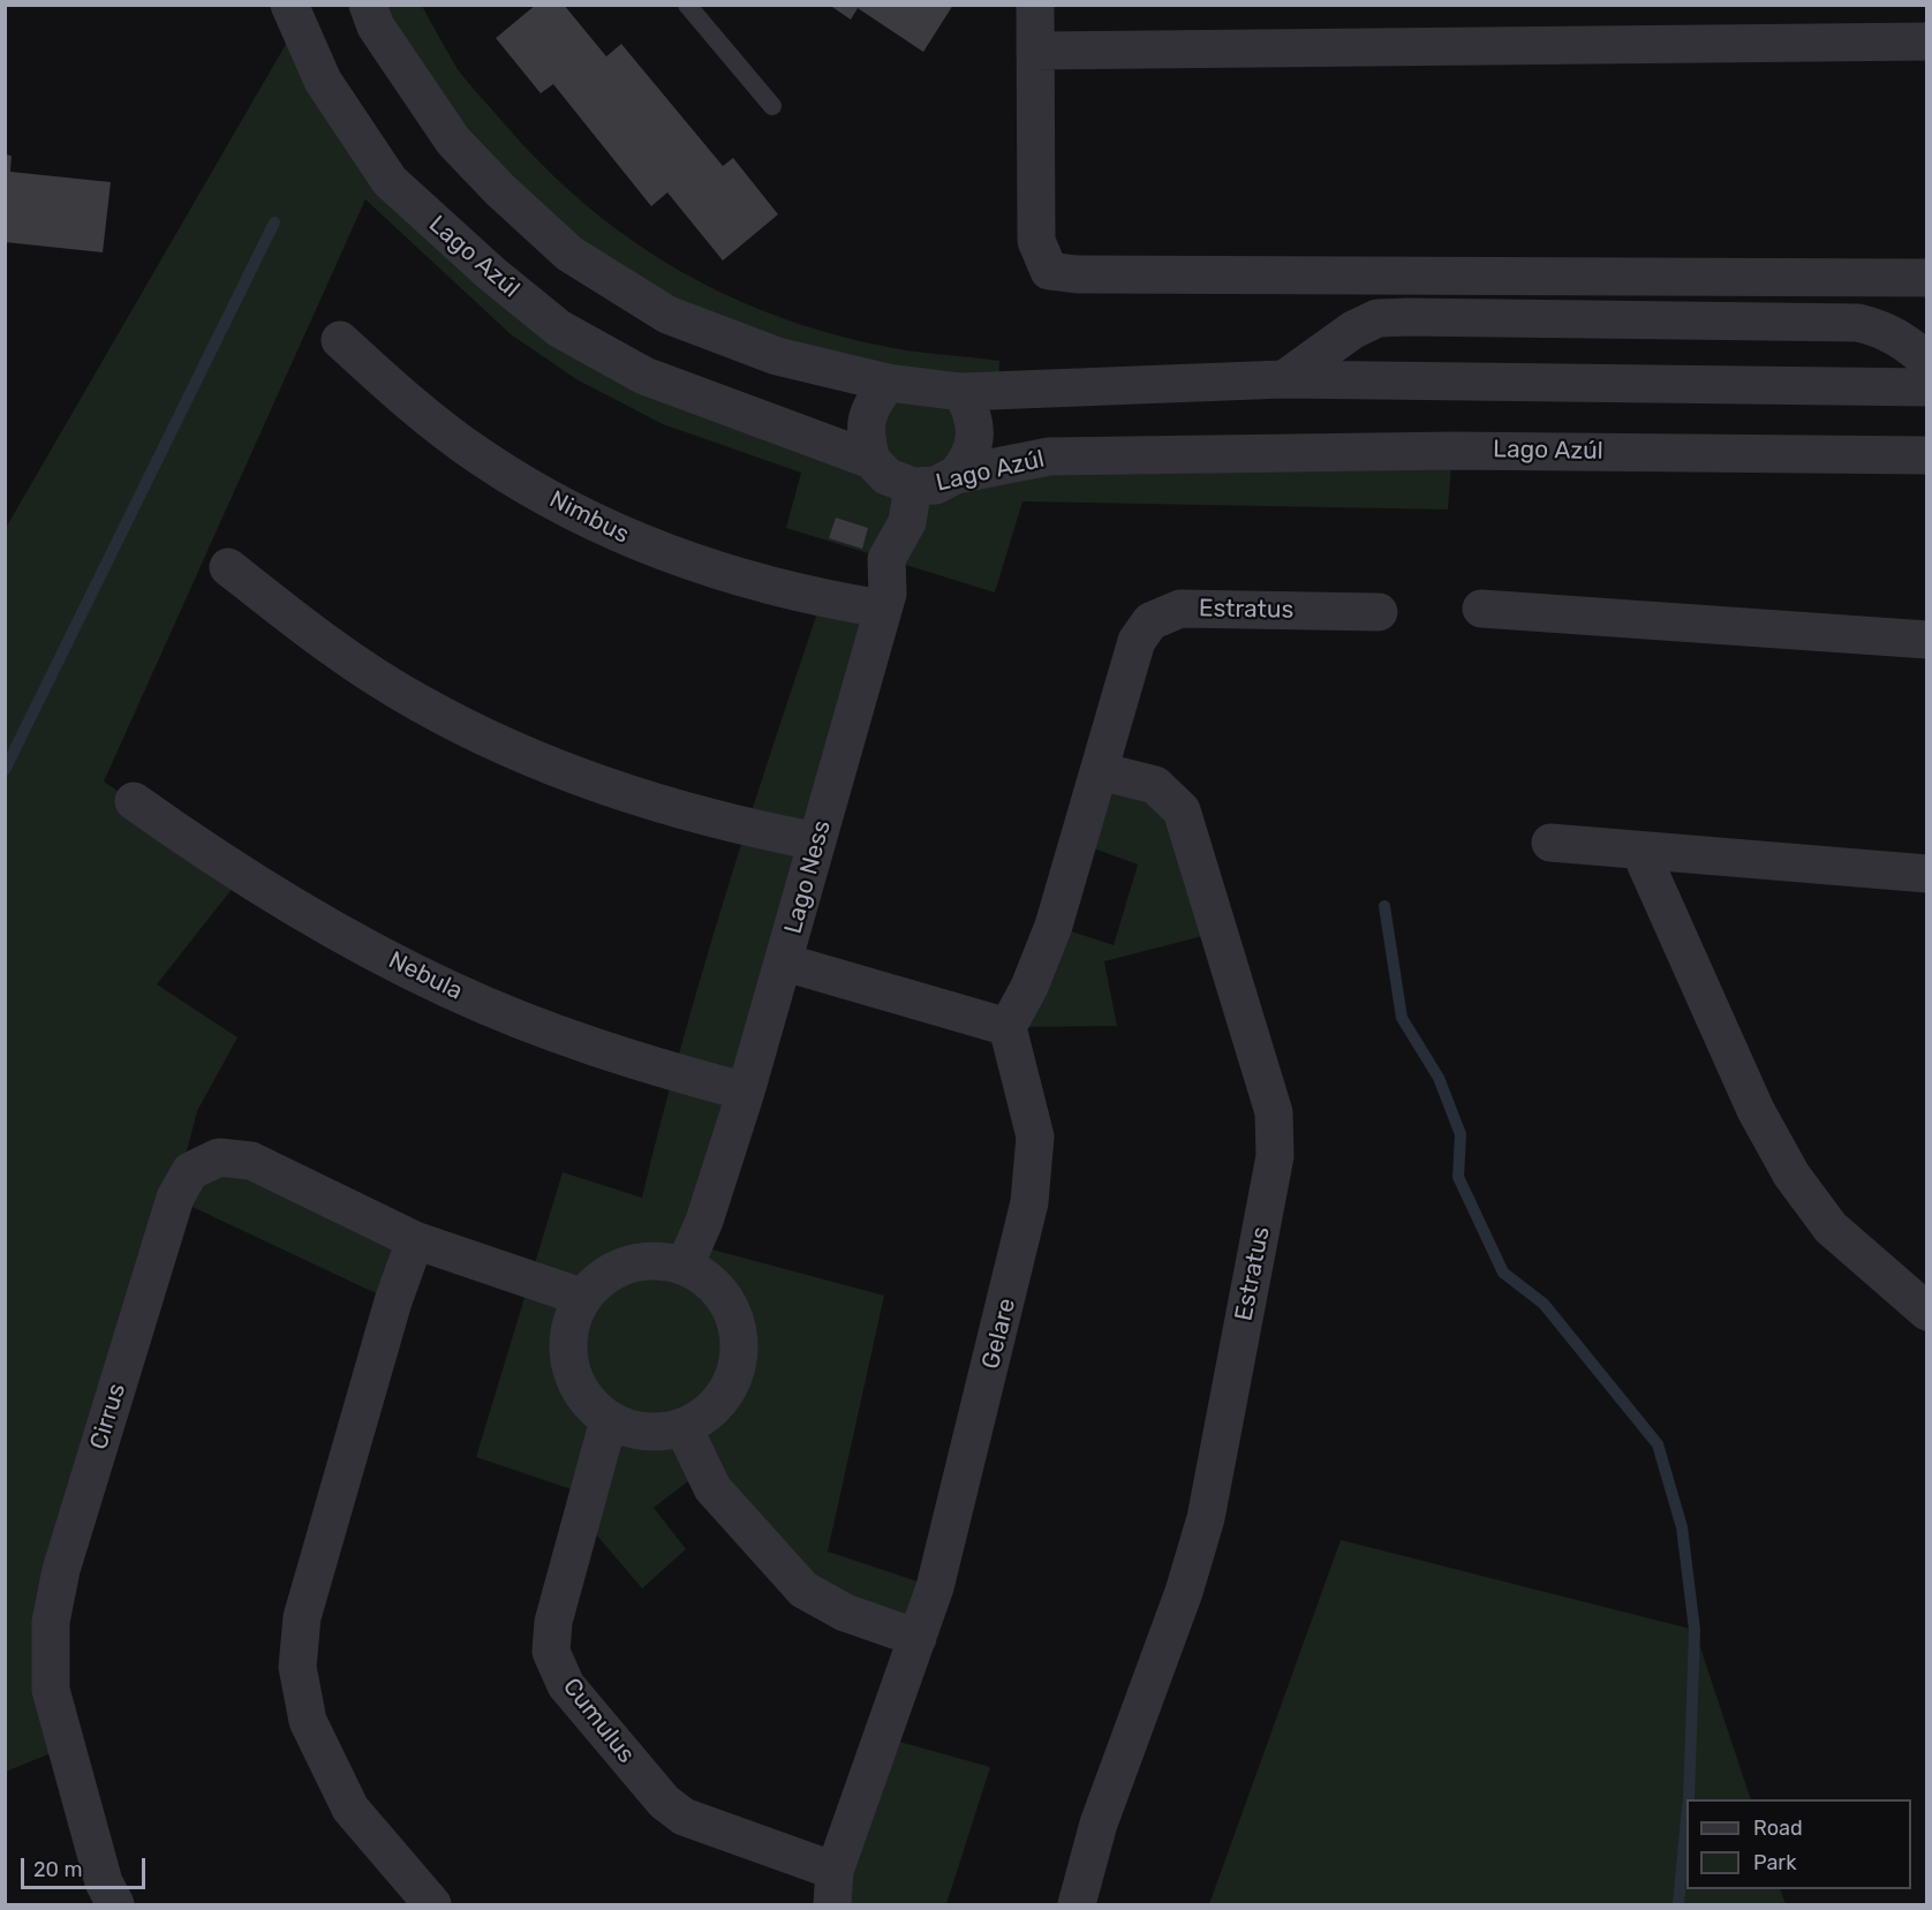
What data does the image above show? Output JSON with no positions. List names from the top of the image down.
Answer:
{
  "streets": {
    "street": [
      "Lago Azúl",
      "Nimbus",
      "Estratus",
      "Lago Ness",
      "Nebula",
      "Gelare",
      "Cirrus",
      "Cumulus"
    ]
  },
  "crossings": [
    ["Lago Azúl", "Lago Ness"],
    ["Nimbus", "Lago Ness"],
    ["Estratus", "Gelare"],
    ["Lago Ness", "Nebula"],
    ["Lago Ness", "Cirrus"],
    ["Lago Ness", "Cumulus"],
    ["Gelare", "Cumulus"],
    ["Cirrus", "Cumulus"]
  ],
  "legend": ["Road", "Park"],
  "scale_bar": "20 m"
}
